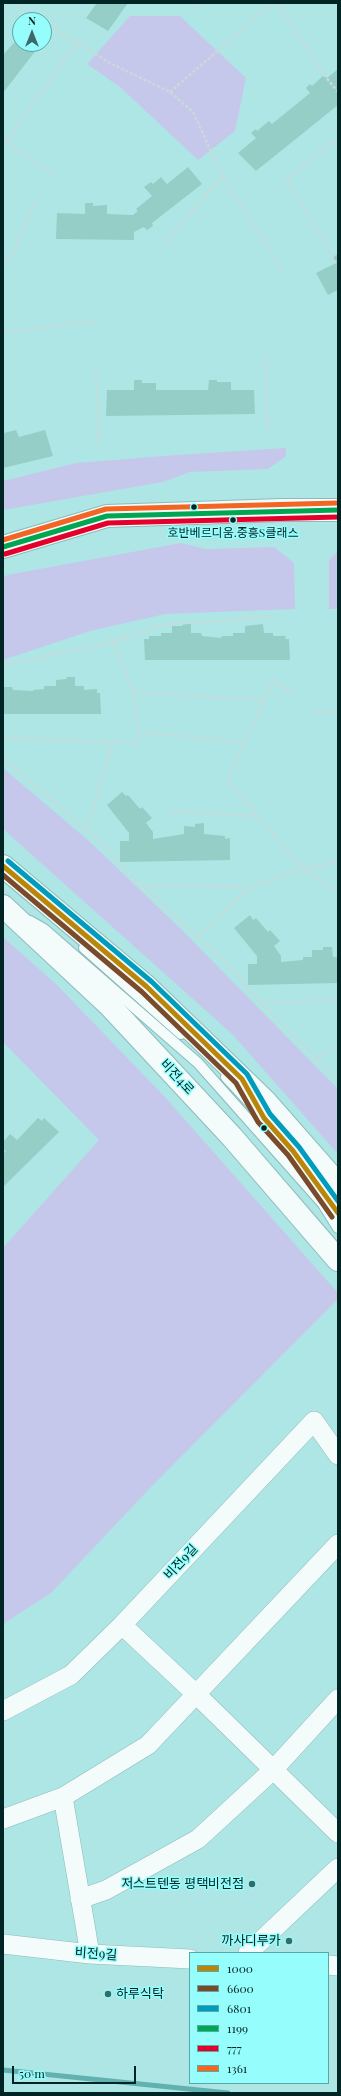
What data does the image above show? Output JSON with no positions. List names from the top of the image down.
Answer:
{
  "streets": {
    "main road": ["비전4로"],
    "street": ["비전9길"]
  },
  "places": [
    "호반베르디움.중흥S클래스",
    "저스트텐동 평택비전점",
    "까사디루카",
    "하루식탁"
  ],
  "lines": [
    "transit line 1361",
    "transit line 1199",
    "transit line 777",
    "transit line 6801",
    "transit line 1000",
    "transit line 6600"
  ],
  "legend": [
    "1000",
    "6600",
    "6801",
    "1199",
    "777",
    "1361"
  ],
  "scale_bar": "50 m",
  "north": "top"
}
